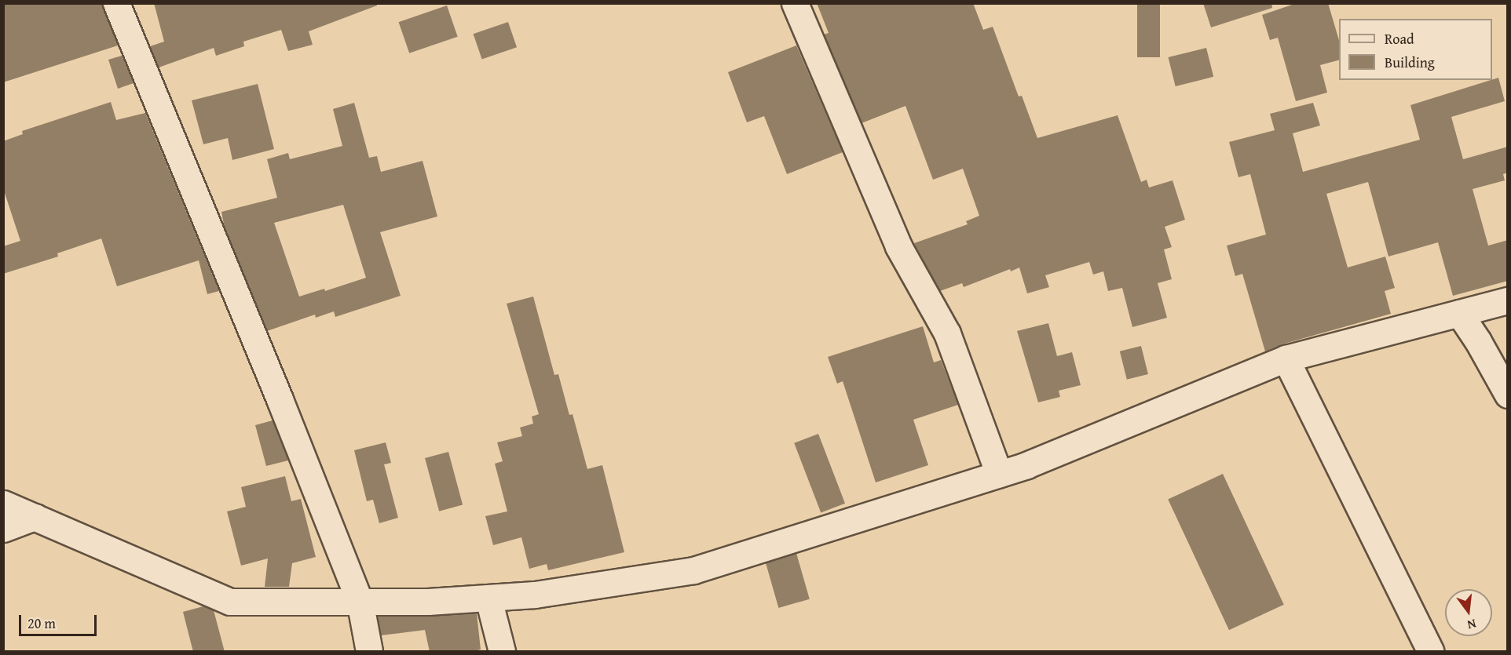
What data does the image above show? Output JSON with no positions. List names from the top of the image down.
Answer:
{
  "legend": ["Road", "Building"],
  "scale_bar": "20 m",
  "north": "bottom"
}
